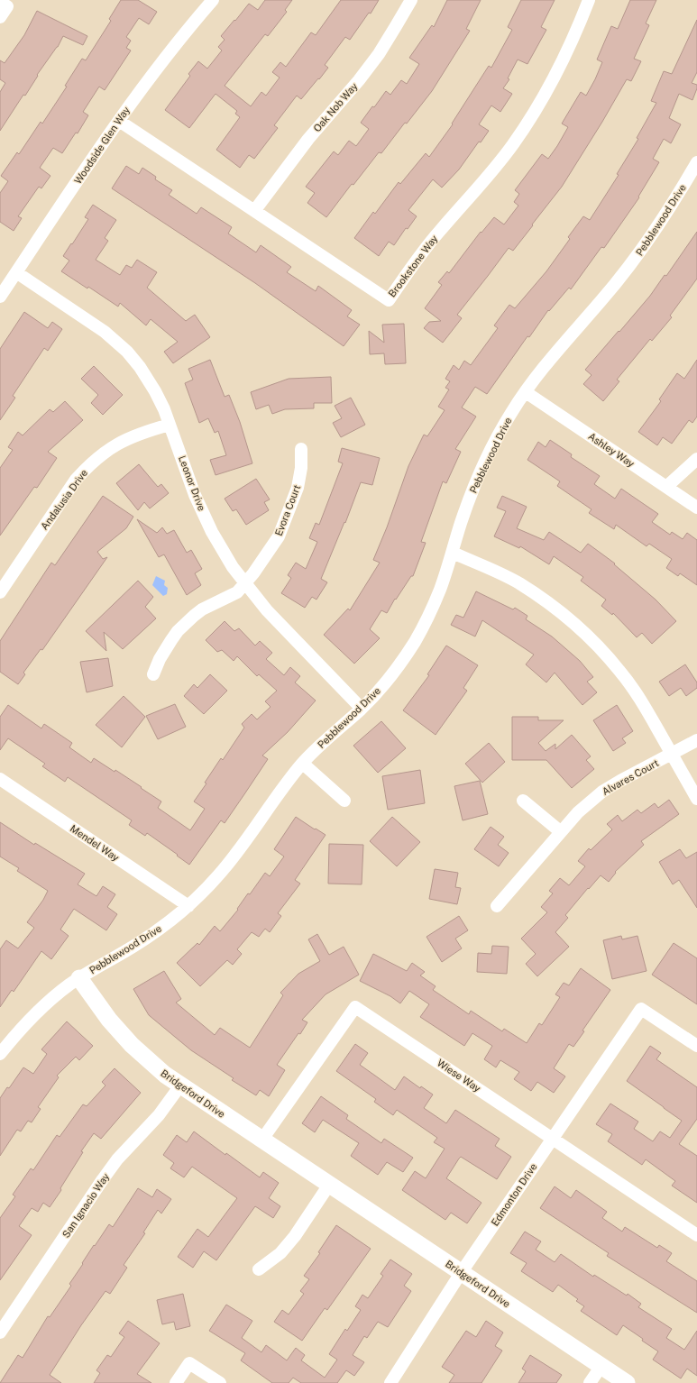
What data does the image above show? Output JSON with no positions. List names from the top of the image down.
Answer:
{
  "streets": {
    "street": [
      "Oak Nob Way",
      "Woodside Glen Way",
      "Pebblewood Drive",
      "Brookstone Way",
      "Ashley Way",
      "Leonor Drive",
      "Andalusia Drive",
      "Evora Court",
      "Alvares Court",
      "Mendel Way",
      "Wiese Way",
      "Bridgeford Drive",
      "Edmonton Drive",
      "San Ignacio Way"
    ]
  },
  "crossings": [
    ["Oak Nob Way", "Brookstone Way"],
    ["Woodside Glen Way", "Brookstone Way"],
    ["Woodside Glen Way", "Leonor Drive"],
    ["Pebblewood Drive", "Ashley Way"],
    ["Pebblewood Drive", "Leonor Drive"],
    ["Pebblewood Drive", "Mendel Way"],
    ["Pebblewood Drive", "Bridgeford Drive"],
    ["Leonor Drive", "Andalusia Drive"],
    ["Leonor Drive", "Evora Court"],
    ["Wiese Way", "Bridgeford Drive"],
    ["Wiese Way", "Edmonton Drive"],
    ["Bridgeford Drive", "Edmonton Drive"],
    ["Bridgeford Drive", "San Ignacio Way"]
  ]
}
